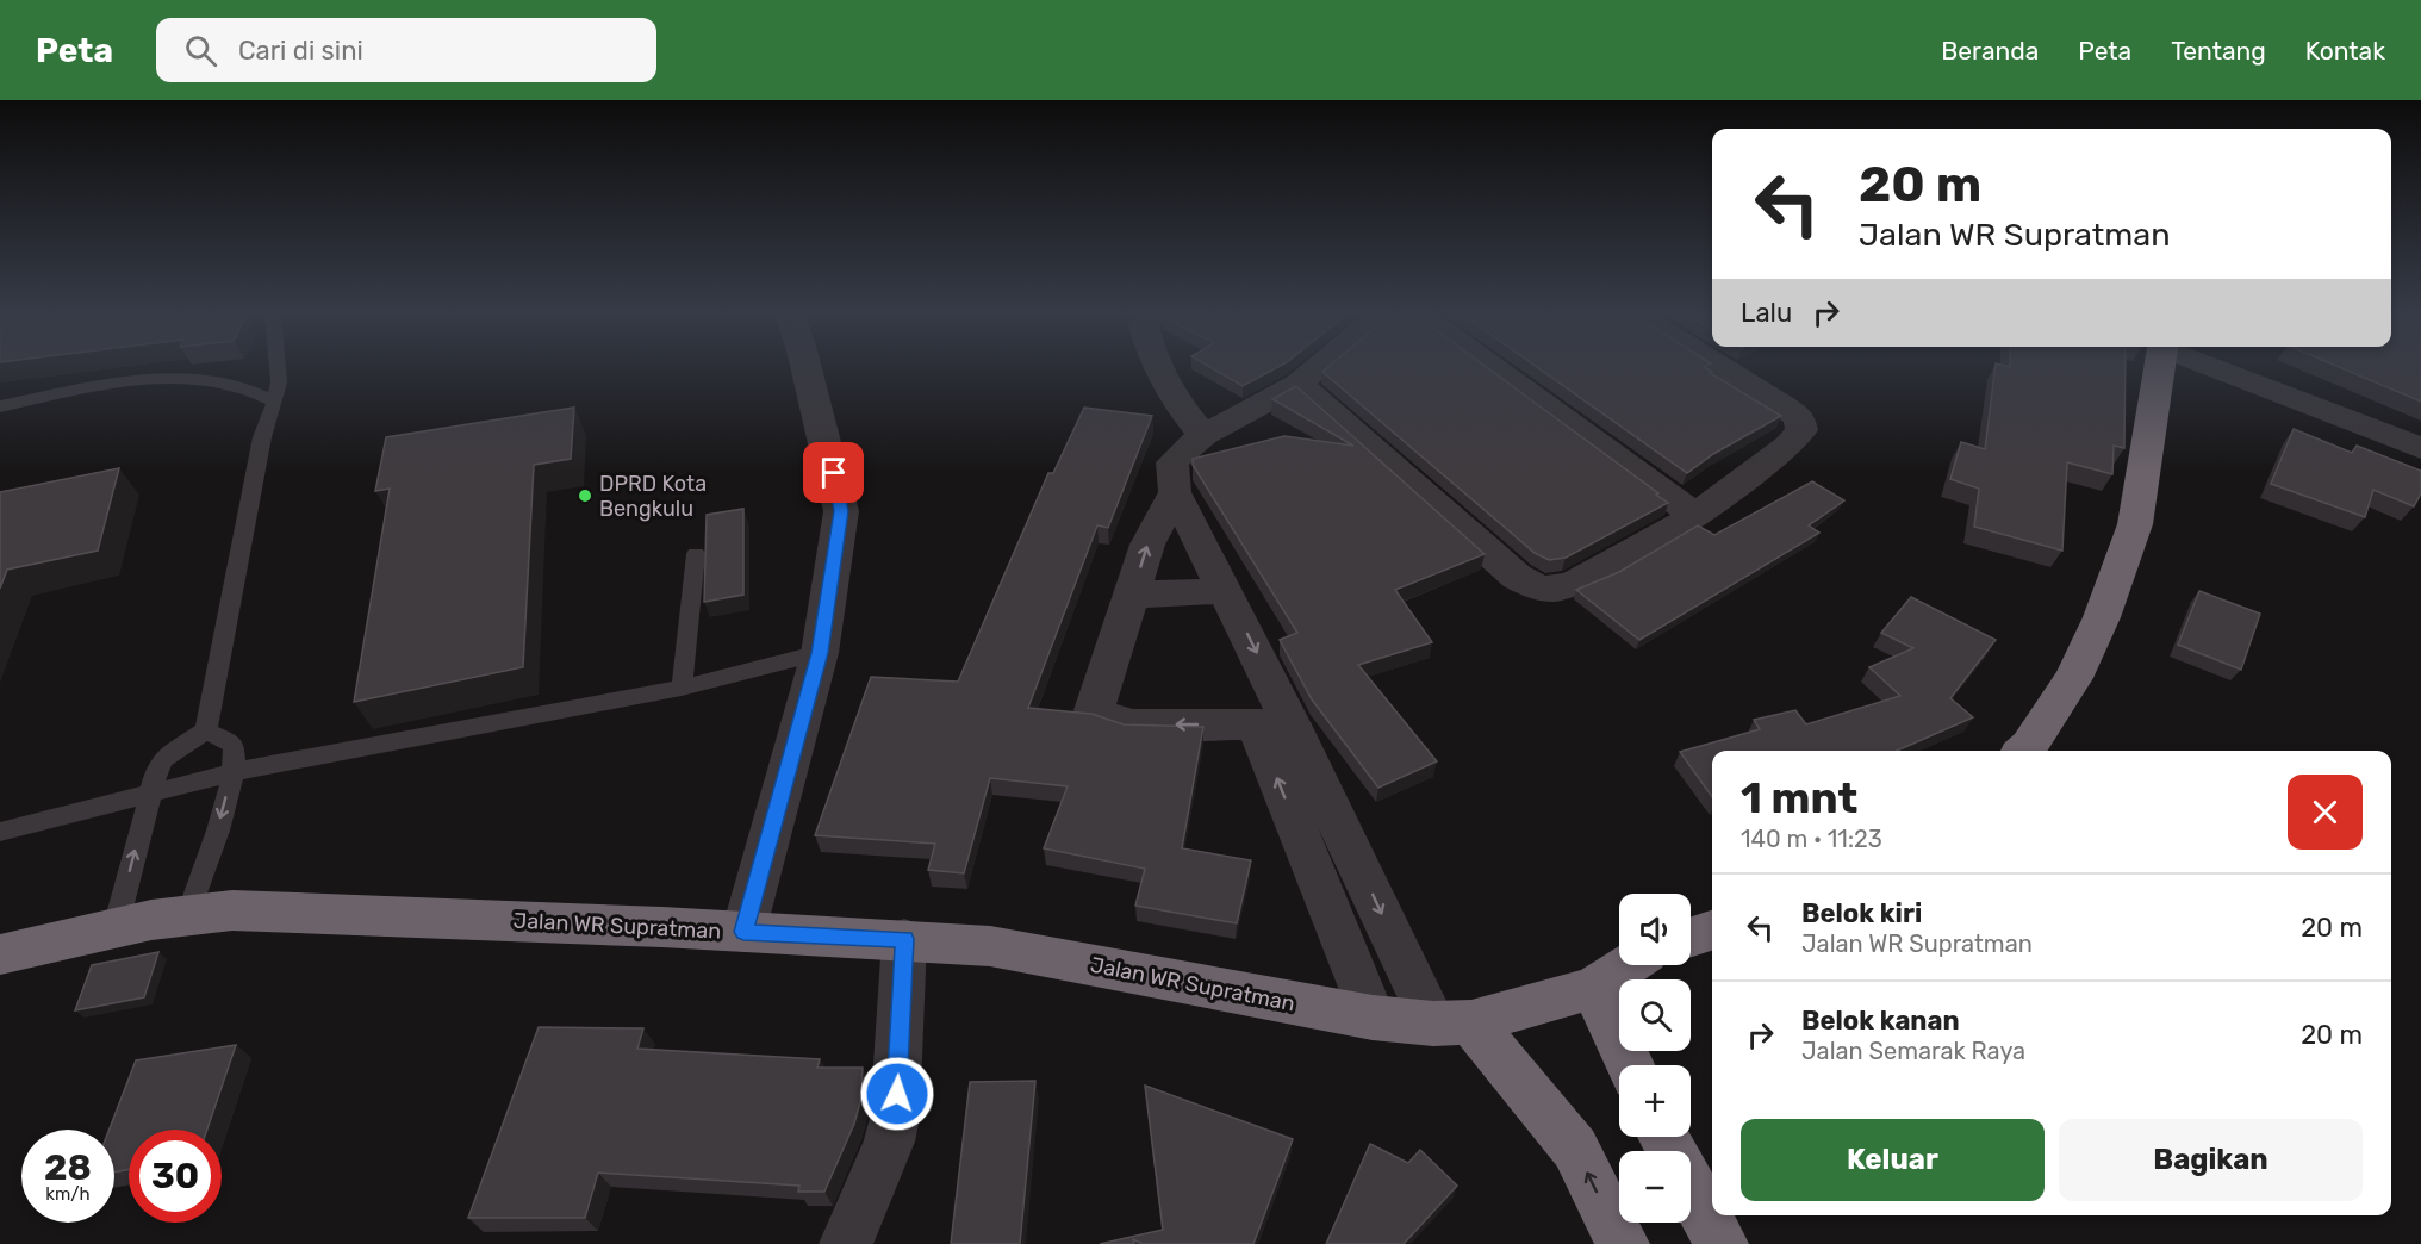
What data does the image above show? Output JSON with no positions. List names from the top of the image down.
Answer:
{
  "streets": {
    "highway": ["Jalan WR Supratman"]
  },
  "places": ["DPRD Kota Bengkulu"],
  "page": {
    "header": "Peta",
    "search": "Cari di sini",
    "nav": [
      "Beranda",
      "Peta",
      "Tentang",
      "Kontak"
    ],
    "turn": ["20 m", "Jalan WR Supratman"],
    "then": "Lalu",
    "heading": ["1 mnt", "140 m · 11:23"],
    "list": [
      {
        "name": "Belok kiri",
        "note": "Jalan WR Supratman",
        "value": "20 m"
      },
      {
        "name": "Belok kanan",
        "note": "Jalan Semarak Raya",
        "value": "20 m"
      }
    ],
    "map_buttons": ["+", "−"],
    "buttons": ["Keluar", "Bagikan"],
    "speed": "28 km/h",
    "limit": "30"
  }
}
